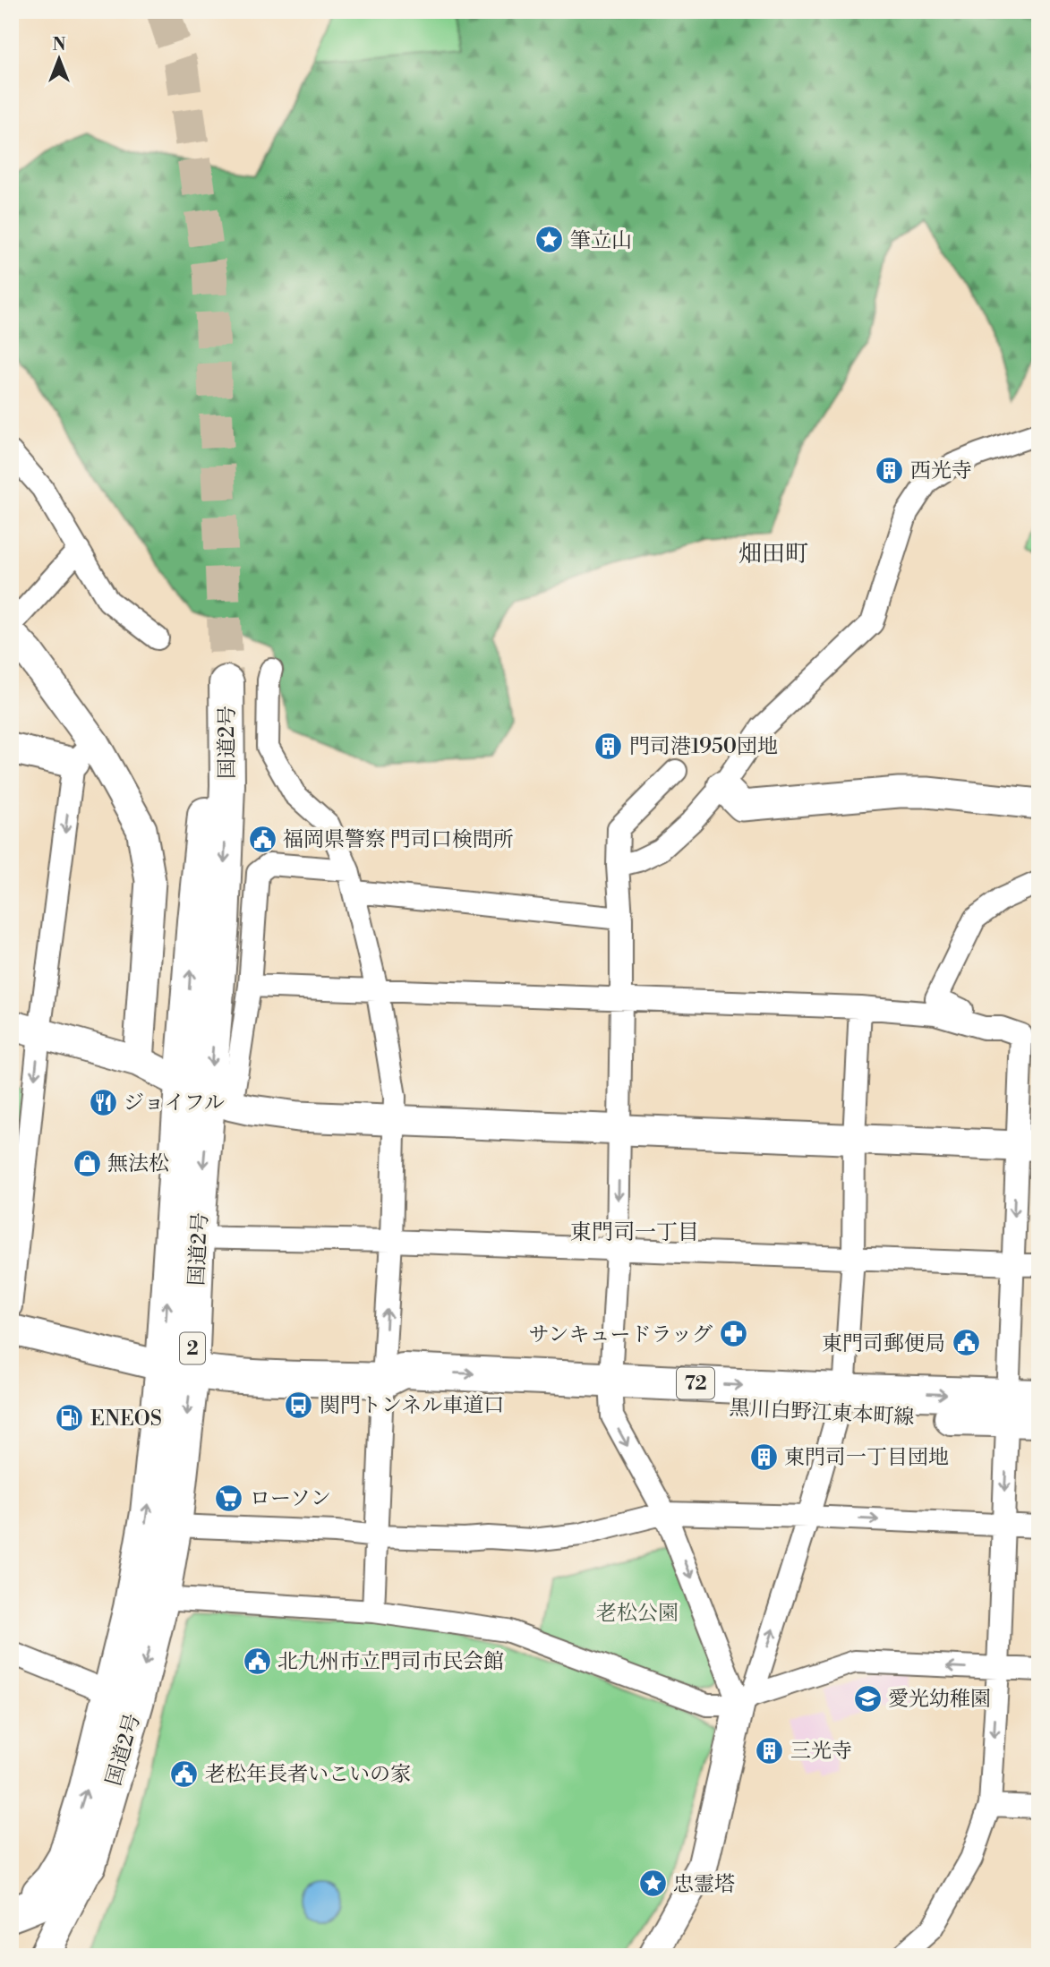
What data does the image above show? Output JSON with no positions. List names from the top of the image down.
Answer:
{
  "streets": {
    "main road": [
      "国道2号",
      "2",
      "72",
      "黒川白野江東本町線"
    ]
  },
  "crossings": [
    ["国道2号", "黒川白野江東本町線"]
  ],
  "districts": ["畑田町", "東門司一丁目"],
  "parks": ["老松公園"],
  "places": {
    "place": ["筆立山", "忠霊塔"],
    "building": [
      "西光寺",
      "門司港1950団地",
      "東門司一丁目団地",
      "三光寺"
    ],
    "public building": [
      "福岡県警察 門司口検問所",
      "東門司郵便局",
      "北九州市立門司市民会館",
      "老松年長者いこいの家"
    ],
    "restaurant": ["ジョイフル"],
    "shop": ["無法松"],
    "pharmacy": ["サンキュードラッグ"],
    "bus stop": ["関門トンネル車道口"],
    "fuel station": ["ENEOS"],
    "supermarket": ["ローソン"],
    "school or university": ["愛光幼稚園"]
  },
  "north": "top"
}
